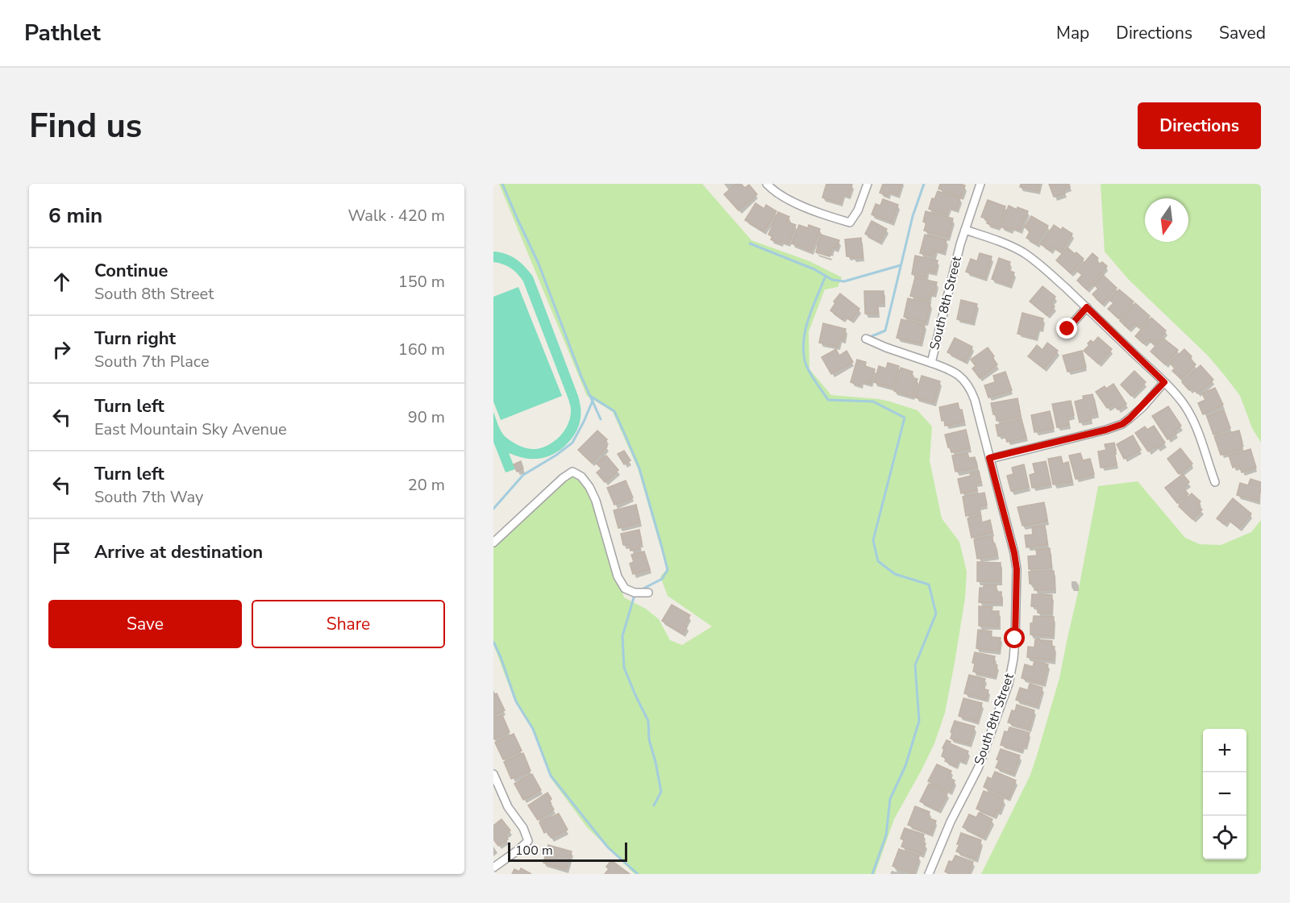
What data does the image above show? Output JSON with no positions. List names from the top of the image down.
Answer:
{
  "streets": {
    "street": ["South 8th Street"]
  },
  "scale_bar": "100 m",
  "north": "bottom",
  "page": {
    "header": "Pathlet",
    "nav": ["Map", "Directions", "Saved"],
    "buttons": [
      "Directions",
      ["Save", "Share"]
    ],
    "title": "Find us",
    "heading": ["6 min", "Walk · 420 m"],
    "list": [
      ["Continue", "South 8th Street", "150 m"],
      ["Turn right", "South 7th Place", "160 m"],
      ["Turn left", "East Mountain Sky Avenue", "90 m"],
      ["Turn left", "South 7th Way", "20 m"],
      "Arrive at destination"
    ],
    "map_buttons": ["+", "−"],
    "scale": "100 m"
  }
}
